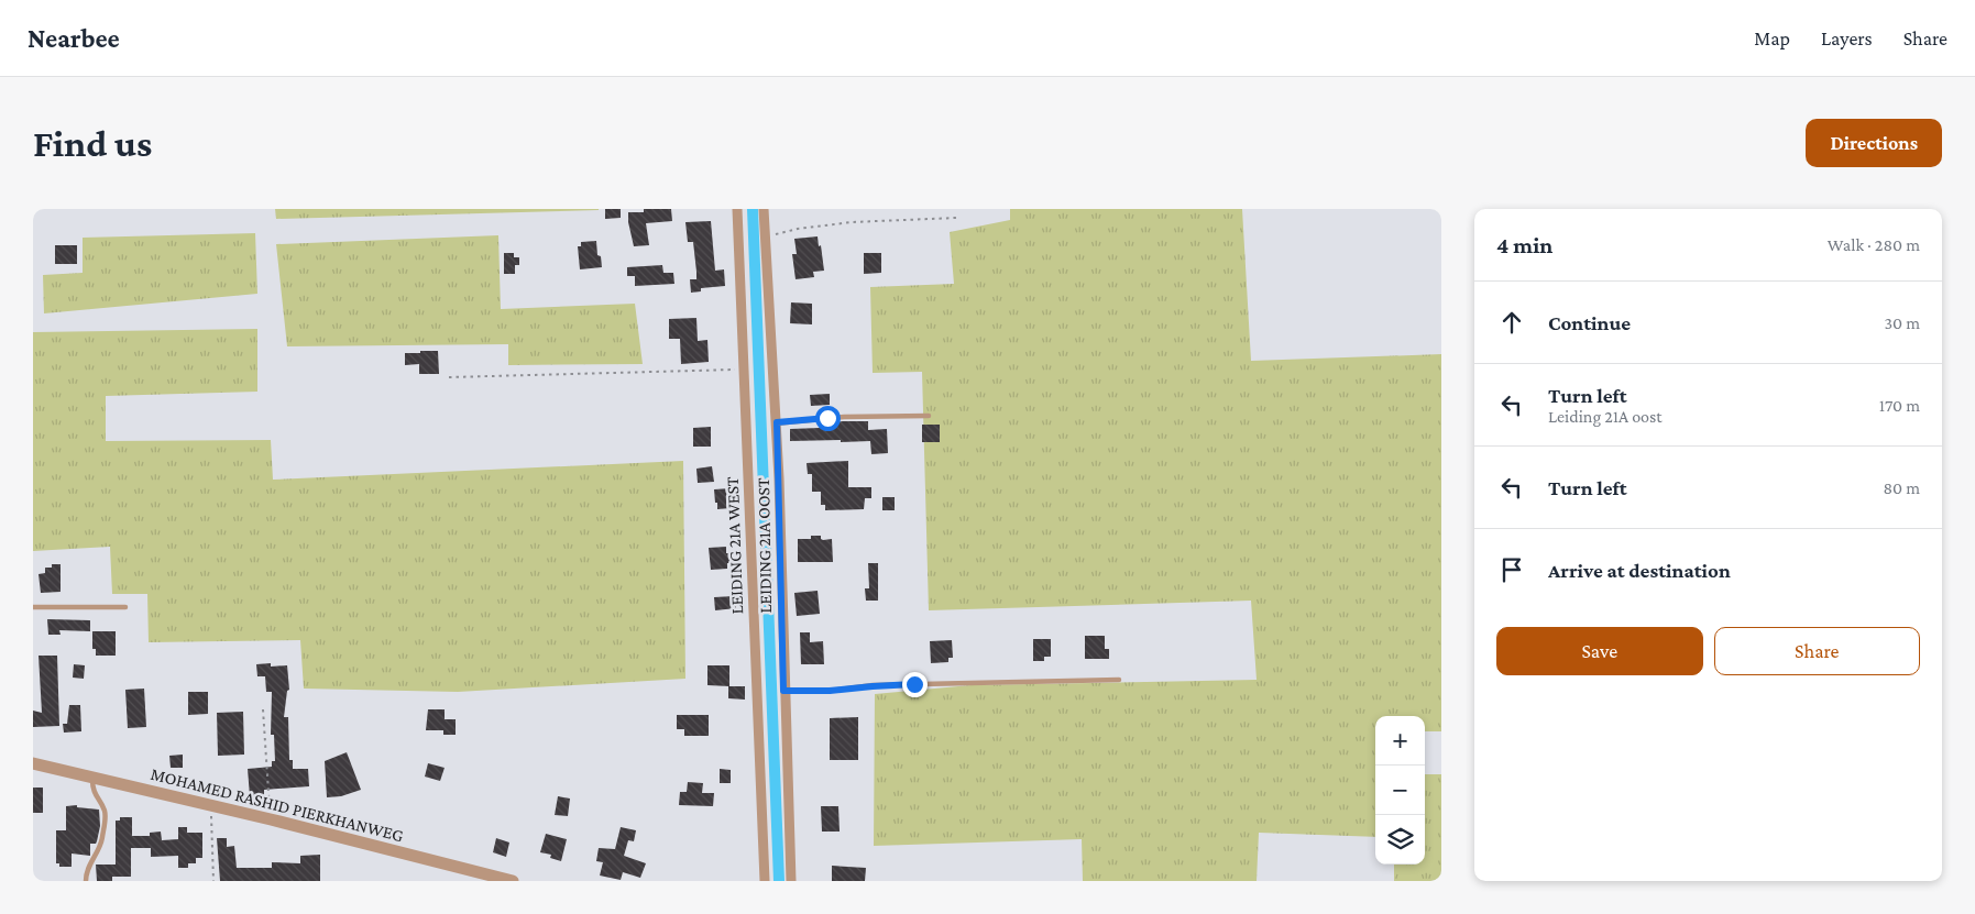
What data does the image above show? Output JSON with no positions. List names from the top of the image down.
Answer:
{
  "streets": {
    "street": ["LEIDING 21A WEST", "LEIDING 21A OOST", "MOHAMED RASHID PIERKHANWEG"]
  },
  "page": {
    "header": "Nearbee",
    "nav": ["Map", "Layers", "Share"],
    "buttons": [
      "Directions",
      ["Save", "Share"]
    ],
    "title": "Find us",
    "heading": ["4 min", "Walk · 280 m"],
    "list": [
      ["Continue", "30 m"],
      ["Turn left", "Leiding 21A oost", "170 m"],
      ["Turn left", "80 m"],
      "Arrive at destination"
    ],
    "map_buttons": ["+", "−"]
  }
}
